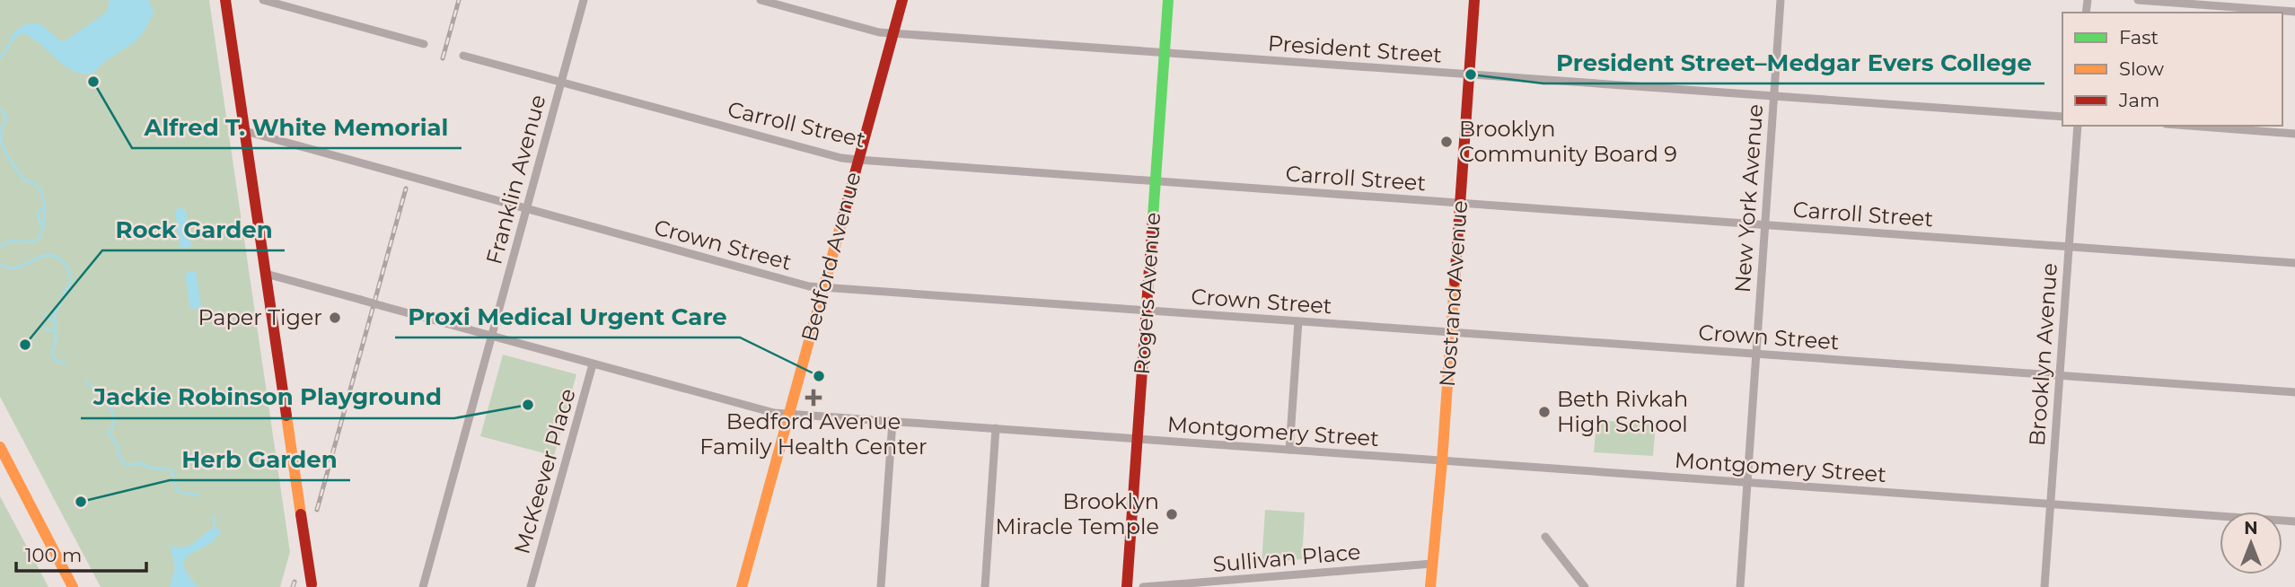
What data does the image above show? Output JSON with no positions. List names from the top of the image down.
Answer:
{
  "streets": {
    "main road": ["Bedford Avenue", "Rogers Avenue", "Nostrand Avenue"],
    "street": [
      "President Street",
      "Carroll Street",
      "Franklin Avenue",
      "New York Avenue",
      "Crown Street",
      "Brooklyn Avenue",
      "Montgomery Street",
      "McKeever Place",
      "Sullivan Place"
    ]
  },
  "crossings": [
    ["President Street", "New York Avenue"],
    ["President Street", "Bedford Avenue"],
    ["President Street", "Rogers Avenue"],
    ["President Street", "Nostrand Avenue"],
    ["Carroll Street", "Franklin Avenue"],
    ["Carroll Street", "New York Avenue"],
    ["Carroll Street", "Bedford Avenue"],
    ["Carroll Street", "Rogers Avenue"],
    ["Carroll Street", "Nostrand Avenue"],
    ["Carroll Street", "Brooklyn Avenue"],
    ["Franklin Avenue", "Crown Street"],
    ["Franklin Avenue", "Montgomery Street"],
    ["New York Avenue", "Crown Street"],
    ["New York Avenue", "Montgomery Street"],
    ["Crown Street", "Bedford Avenue"],
    ["Crown Street", "Rogers Avenue"],
    ["Crown Street", "Nostrand Avenue"],
    ["Crown Street", "Brooklyn Avenue"],
    ["Bedford Avenue", "Montgomery Street"],
    ["Rogers Avenue", "Montgomery Street"],
    ["Nostrand Avenue", "Montgomery Street"],
    ["Nostrand Avenue", "Sullivan Place"],
    ["Brooklyn Avenue", "Montgomery Street"],
    ["Montgomery Street", "McKeever Place"]
  ],
  "places": {
    "other": [
      "President Street–Medgar Evers College",
      "Alfred T. White Memorial",
      "Brooklyn Community Board 9",
      "Paper Tiger",
      "Rock Garden",
      "Proxi Medical Urgent Care",
      "Jackie Robinson Playground",
      "Beth Rivkah High School",
      "Herb Garden",
      "Brooklyn Miracle Temple"
    ],
    "health": ["Bedford Avenue Family Health Center"]
  },
  "legend": ["Fast", "Slow", "Jam"],
  "scale_bar": "100 m",
  "north": "top"
}
